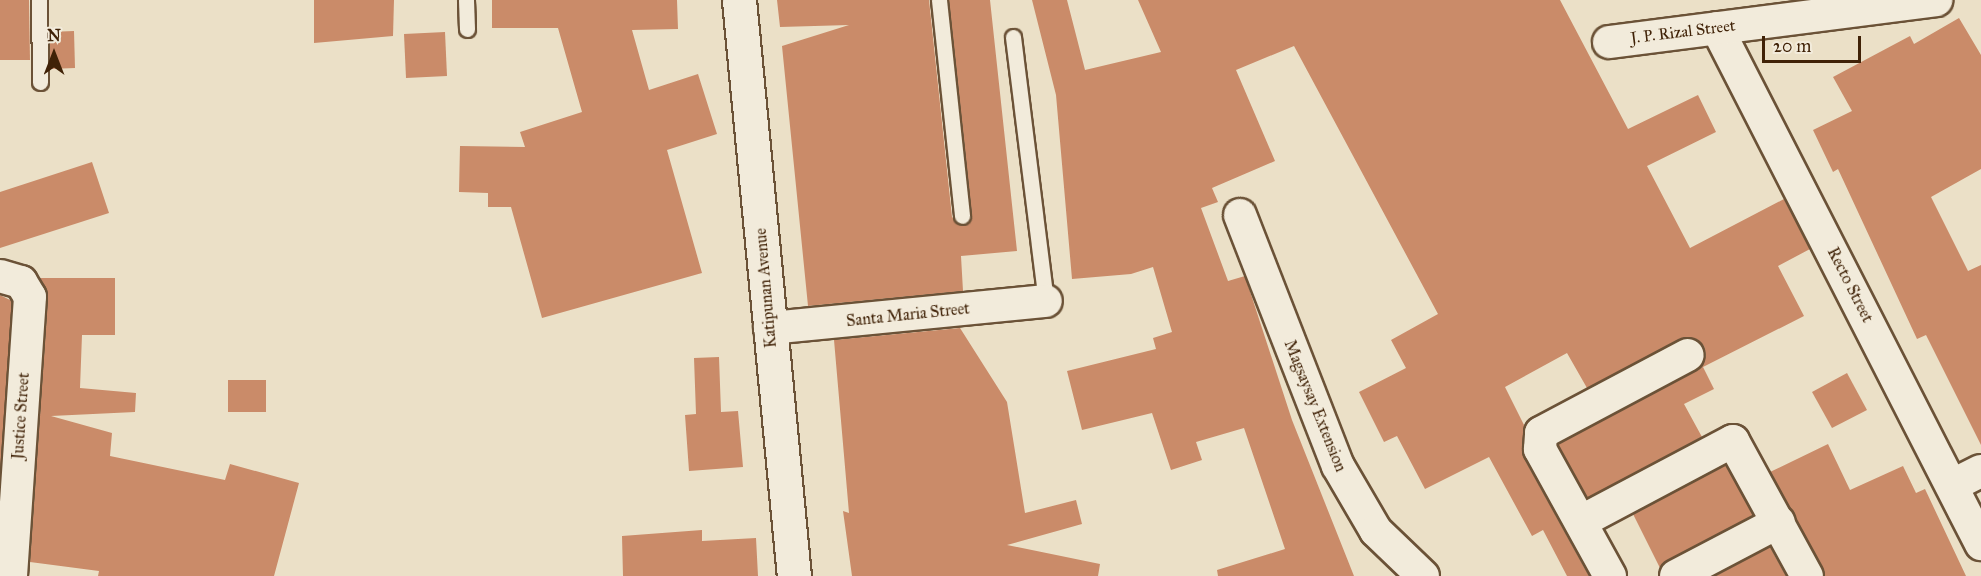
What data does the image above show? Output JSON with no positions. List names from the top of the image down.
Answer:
{
  "streets": {
    "main road": ["Katipunan Avenue"],
    "street": [
      "J. P. Rizal Street",
      "Recto Street",
      "Santa Maria Street",
      "Magsaysay Extension",
      "Justice Street"
    ]
  },
  "crossings": [
    ["J. P. Rizal Street", "Recto Street"],
    ["Katipunan Avenue", "Santa Maria Street"]
  ],
  "scale_bar": "20 m",
  "north": "top"
}
